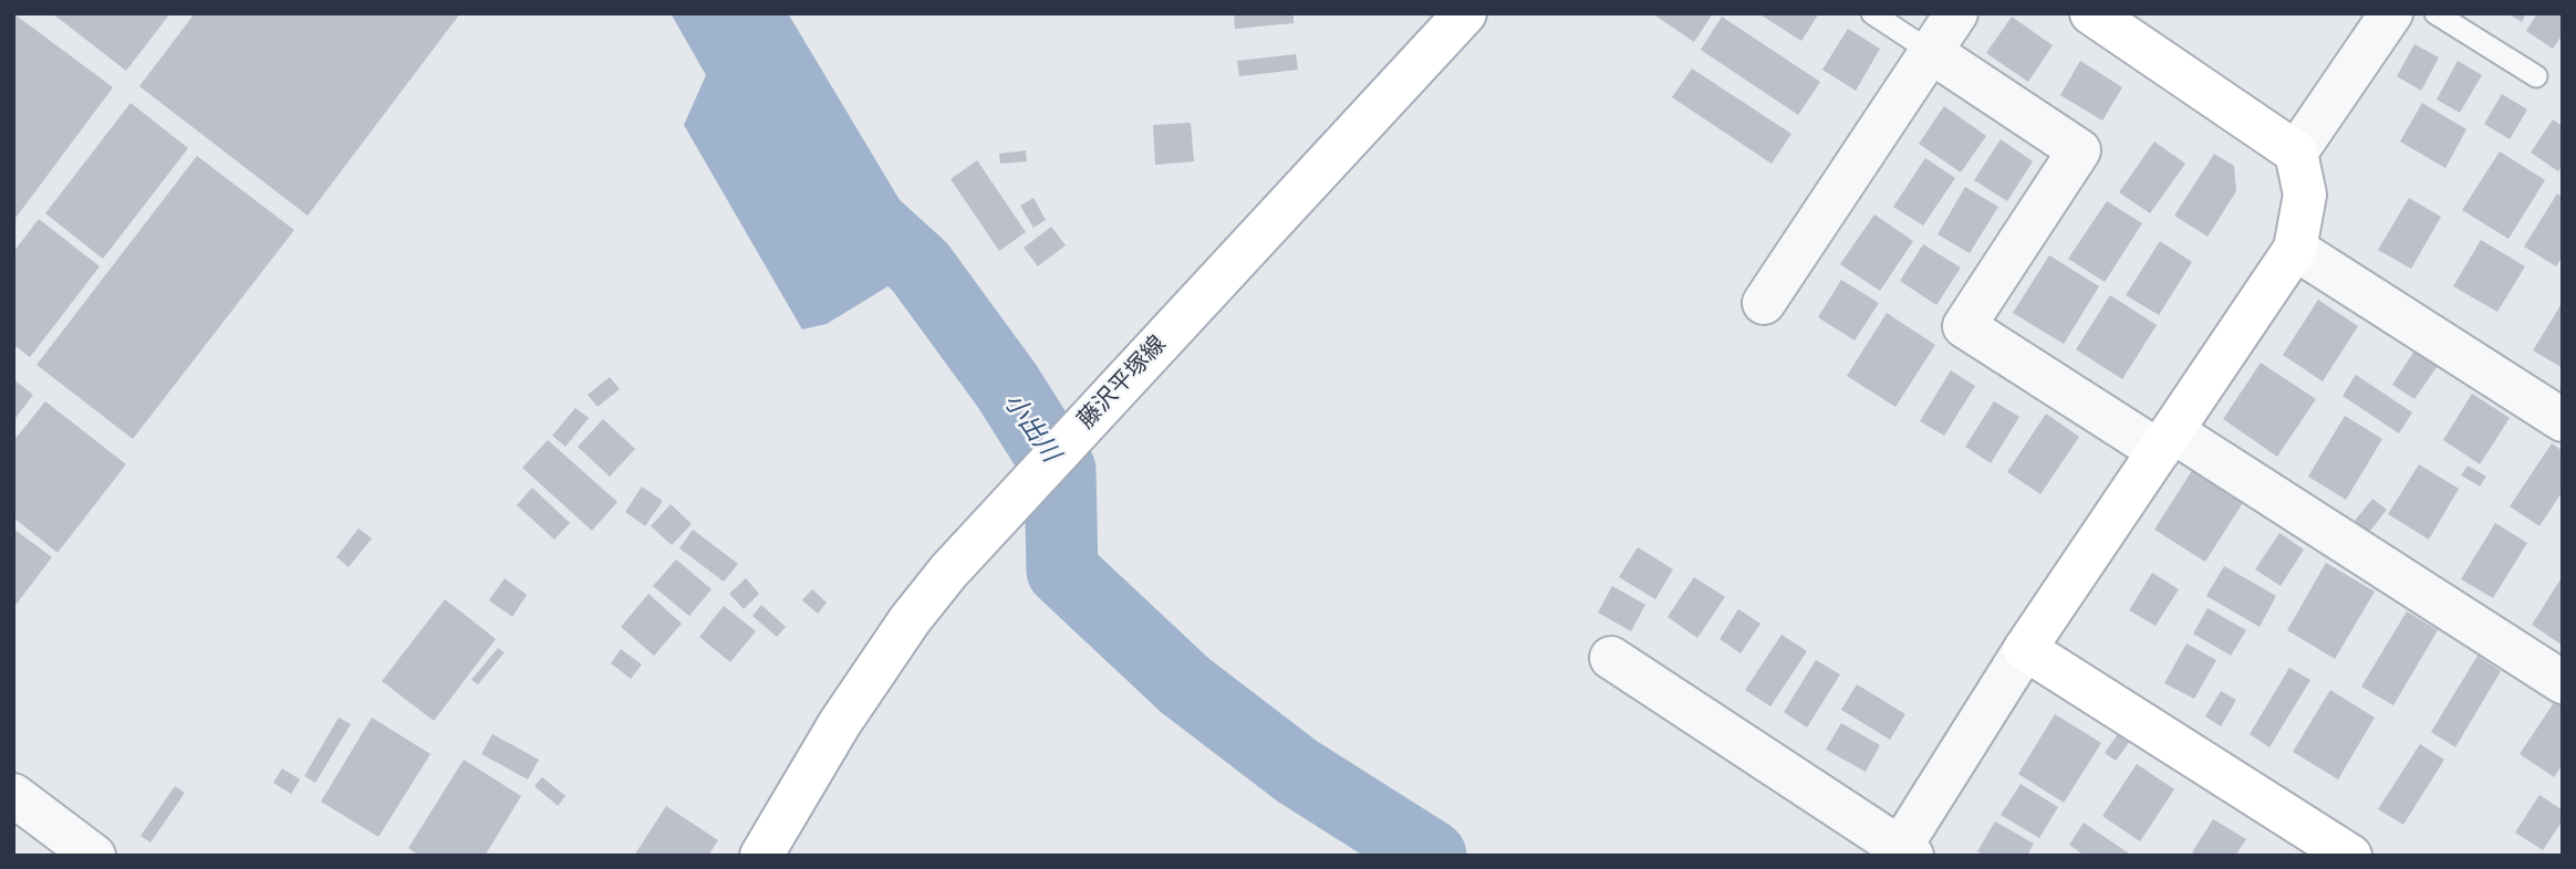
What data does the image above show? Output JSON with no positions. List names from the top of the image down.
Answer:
{
  "streets": {
    "street": ["藤沢平塚線"]
  },
  "water": ["小出川"]
}
